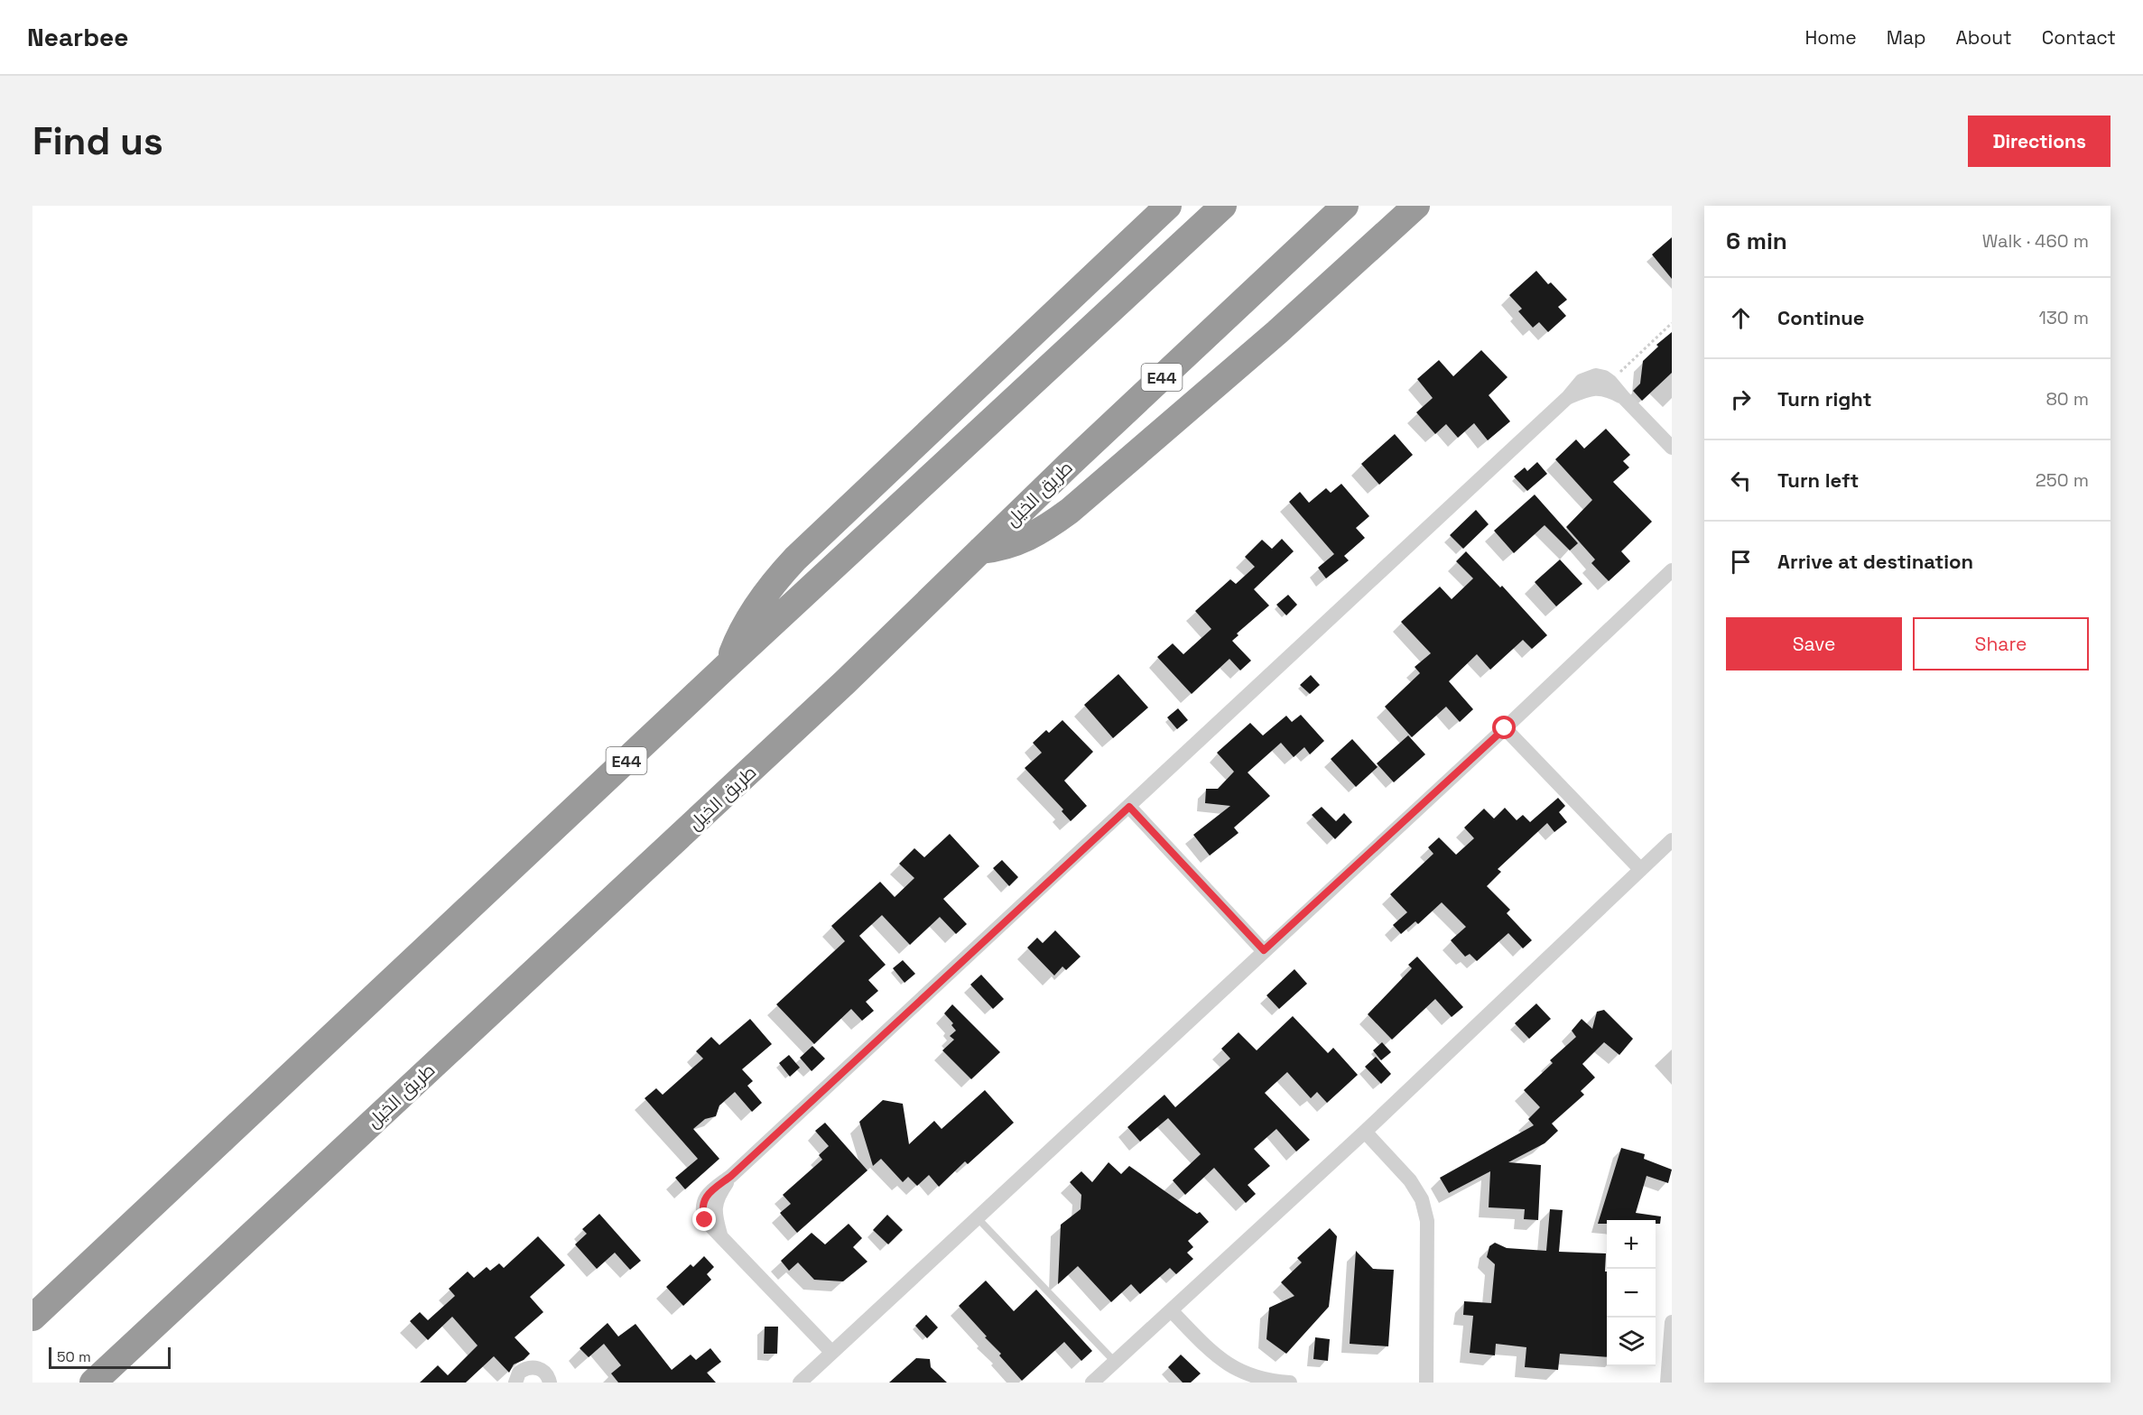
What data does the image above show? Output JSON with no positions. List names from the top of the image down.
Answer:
{
  "streets": {
    "highway": ["E44", "طريق الخيل"]
  },
  "scale_bar": "50 m",
  "page": {
    "header": "Nearbee",
    "nav": [
      "Home",
      "Map",
      "About",
      "Contact"
    ],
    "buttons": [
      "Directions",
      ["Save", "Share"]
    ],
    "title": "Find us",
    "heading": ["6 min", "Walk · 460 m"],
    "list": [
      ["Continue", "130 m"],
      ["Turn right", "80 m"],
      ["Turn left", "250 m"],
      "Arrive at destination"
    ],
    "map_buttons": ["+", "−"],
    "scale": "50 m"
  }
}
